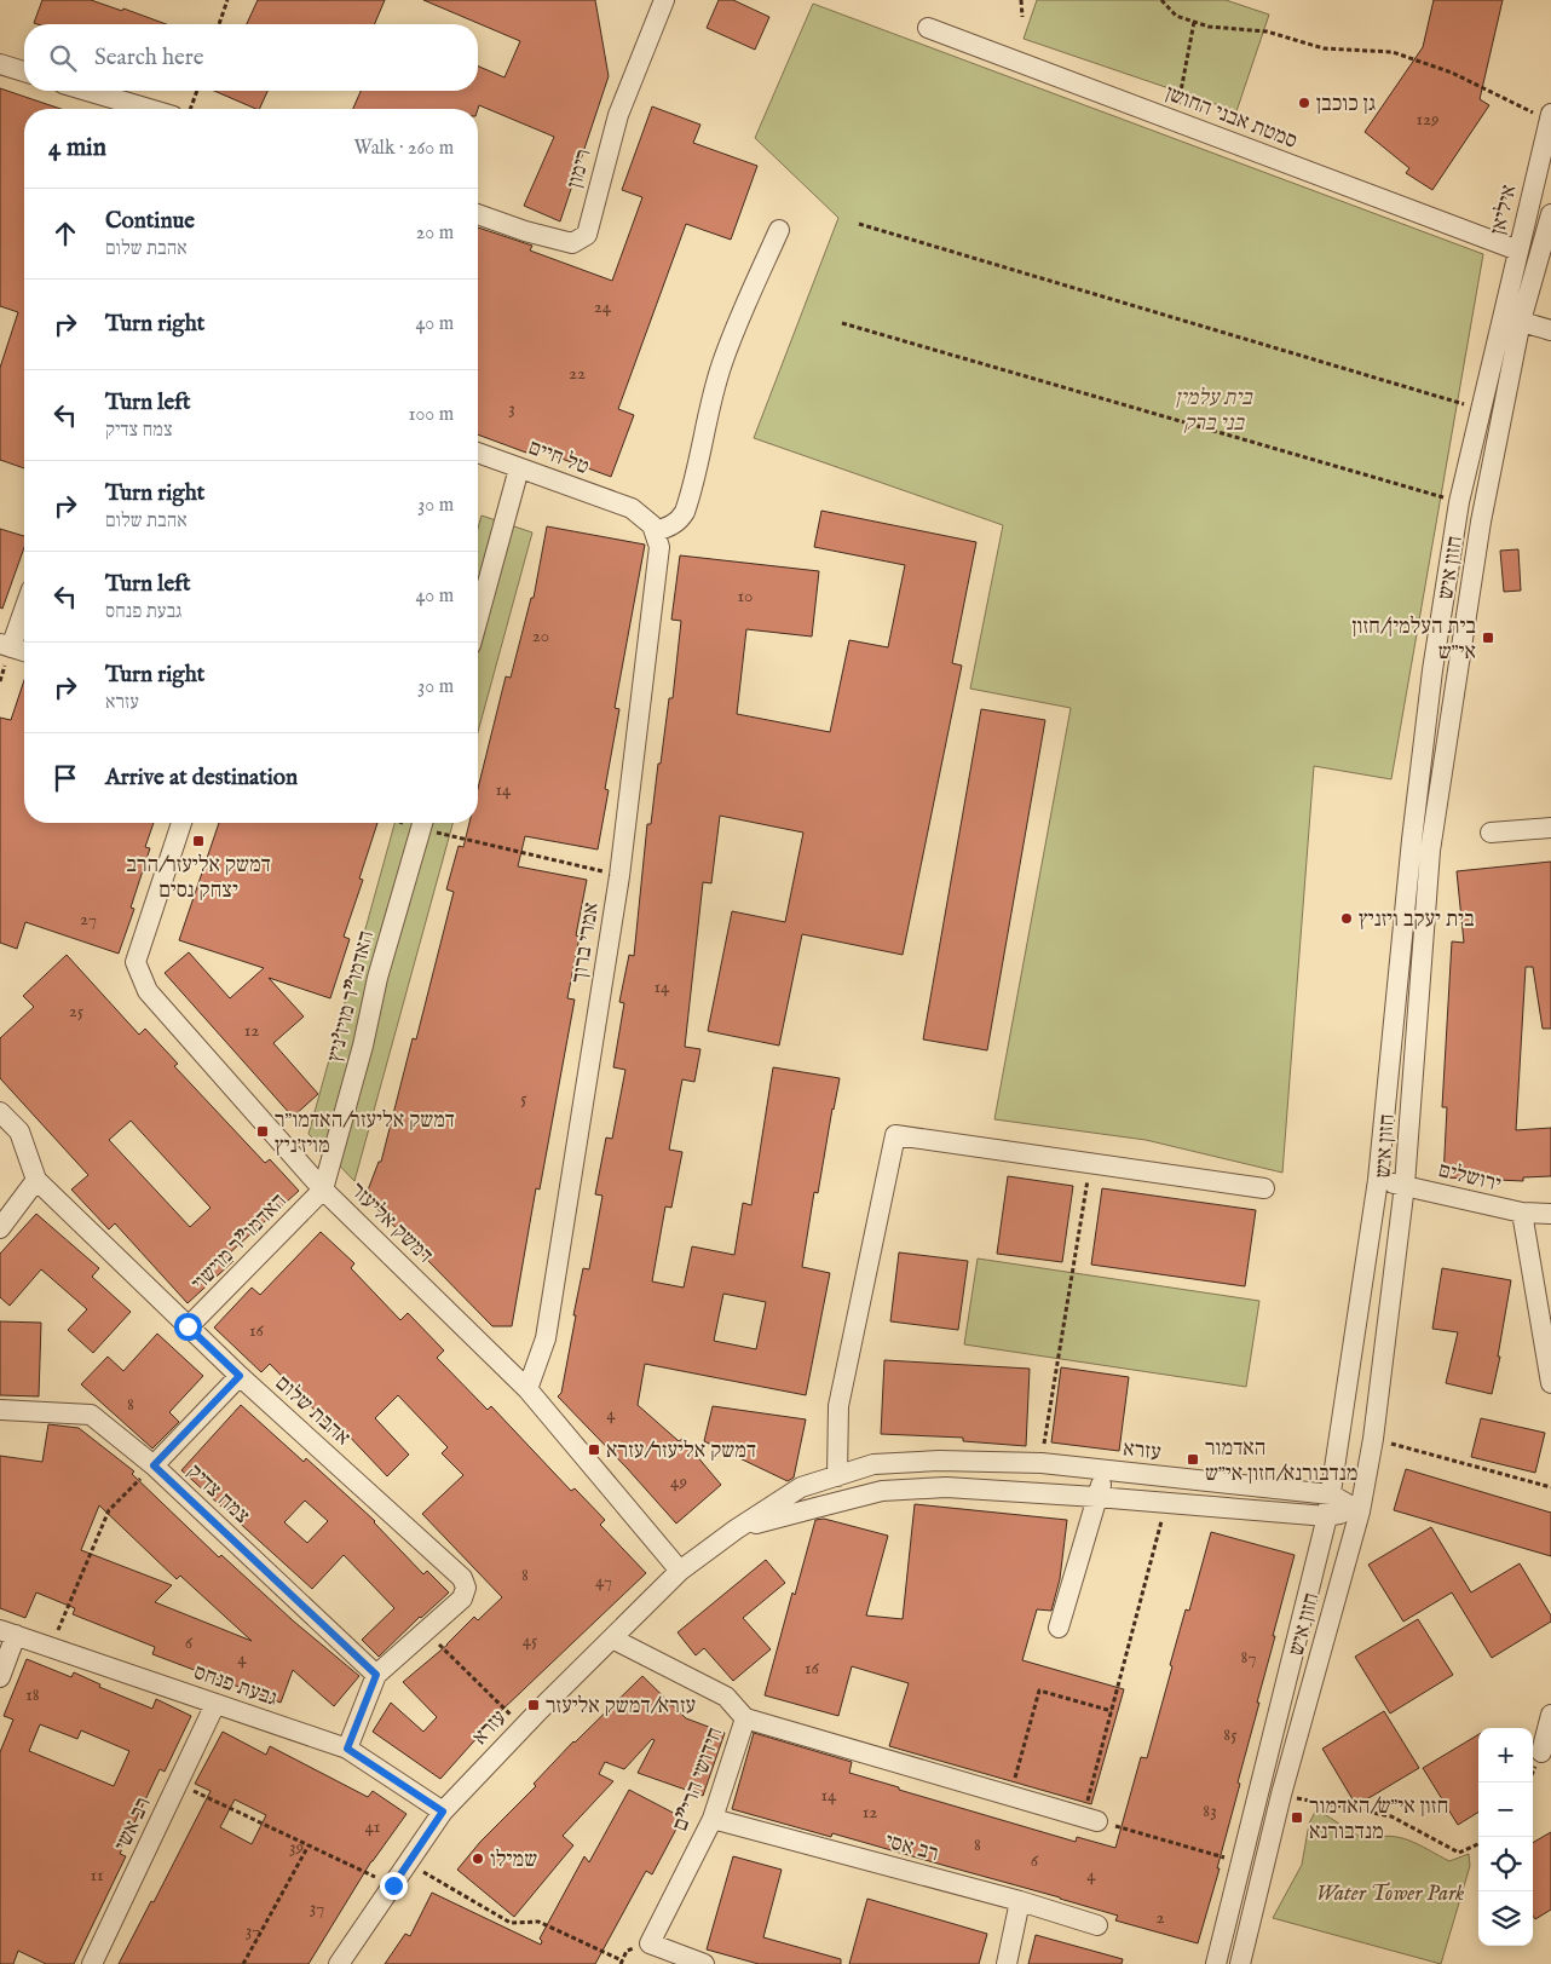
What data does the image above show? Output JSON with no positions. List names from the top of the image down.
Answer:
{
  "streets": {
    "street": [
      "סמטת אבני החושן",
      "רימון",
      "איליאן",
      "טל חיים",
      "חזון איש",
      "אמרי ברוך",
      "האדמו\"ר מויז'ניץ",
      "ירושלים",
      "דמשק אליעזר",
      "האדמו\"ר מוישוי",
      "אהבת שלום",
      "עזרא",
      "צמח צדיק",
      "גבעת פנחס",
      "חידושי הרי\"ם",
      "רב אשי",
      "רב אסי"
    ]
  },
  "crossings": [
    ["סמטת אבני החושן", "איליאן"],
    ["איליאן", "חזון איש"],
    ["טל חיים", "אמרי ברוך"],
    ["חזון איש", "ירושלים"],
    ["חזון איש", "עזרא"],
    ["אמרי ברוך", "דמשק אליעזר"],
    ["האדמו\"ר מויז'ניץ", "דמשק אליעזר"],
    ["האדמו\"ר מויז'ניץ", "האדמו\"ר מוישוי"],
    ["דמשק אליעזר", "האדמו\"ר מוישוי"],
    ["דמשק אליעזר", "עזרא"],
    ["האדמו\"ר מוישוי", "אהבת שלום"],
    ["אהבת שלום", "צמח צדיק"],
    ["אהבת שלום", "גבעת פנחס"],
    ["עזרא", "גבעת פנחס"],
    ["עזרא", "חידושי הרי\"ם"],
    ["גבעת פנחס", "רב אשי"],
    ["חידושי הרי\"ם", "רב אסי"]
  ],
  "parks": ["בית עלמין בני ברק", "Water Tower Park"],
  "places": {
    "other": ["גן כוכבן", "בית יעקב ויזניץ", "שמילו"],
    "transit": [
      "בית העלמין/חזון אי״ש",
      "דמשק אליעזר/הרב יצחק נסים",
      "דמשק אליעזר/האדמו״ר מויז׳ניץ",
      "דמשק אליעזר/עזרא",
      "האדמור מנדבורנא/חזון אי״ש",
      "עזרא/דמשק אליעזר",
      "חזון אי״ש/האדמור מנדבורנא"
    ]
  },
  "house_numbers": [
    "129",
    "24",
    "22",
    "3",
    "10",
    "20",
    "14",
    "27",
    "14",
    "25",
    "12",
    "5",
    "16",
    "8",
    "4",
    "49",
    "8",
    "47",
    "45",
    "6",
    "87",
    "4",
    "16",
    "18",
    "85",
    "14",
    "83",
    "12",
    "41",
    "8",
    "39",
    "6",
    "11",
    "4",
    "37",
    "2",
    "37"
  ],
  "page": {
    "search": "Search here",
    "heading": ["4 min", "Walk · 260 m"],
    "list": [
      ["Continue", "אהבת שלום", "20 m"],
      ["Turn right", "40 m"],
      ["Turn left", "צמח צדיק", "100 m"],
      ["Turn right", "אהבת שלום", "30 m"],
      ["Turn left", "גבעת פנחס", "40 m"],
      ["Turn right", "עזרא", "30 m"],
      "Arrive at destination"
    ],
    "map_buttons": ["+", "−"]
  }
}
